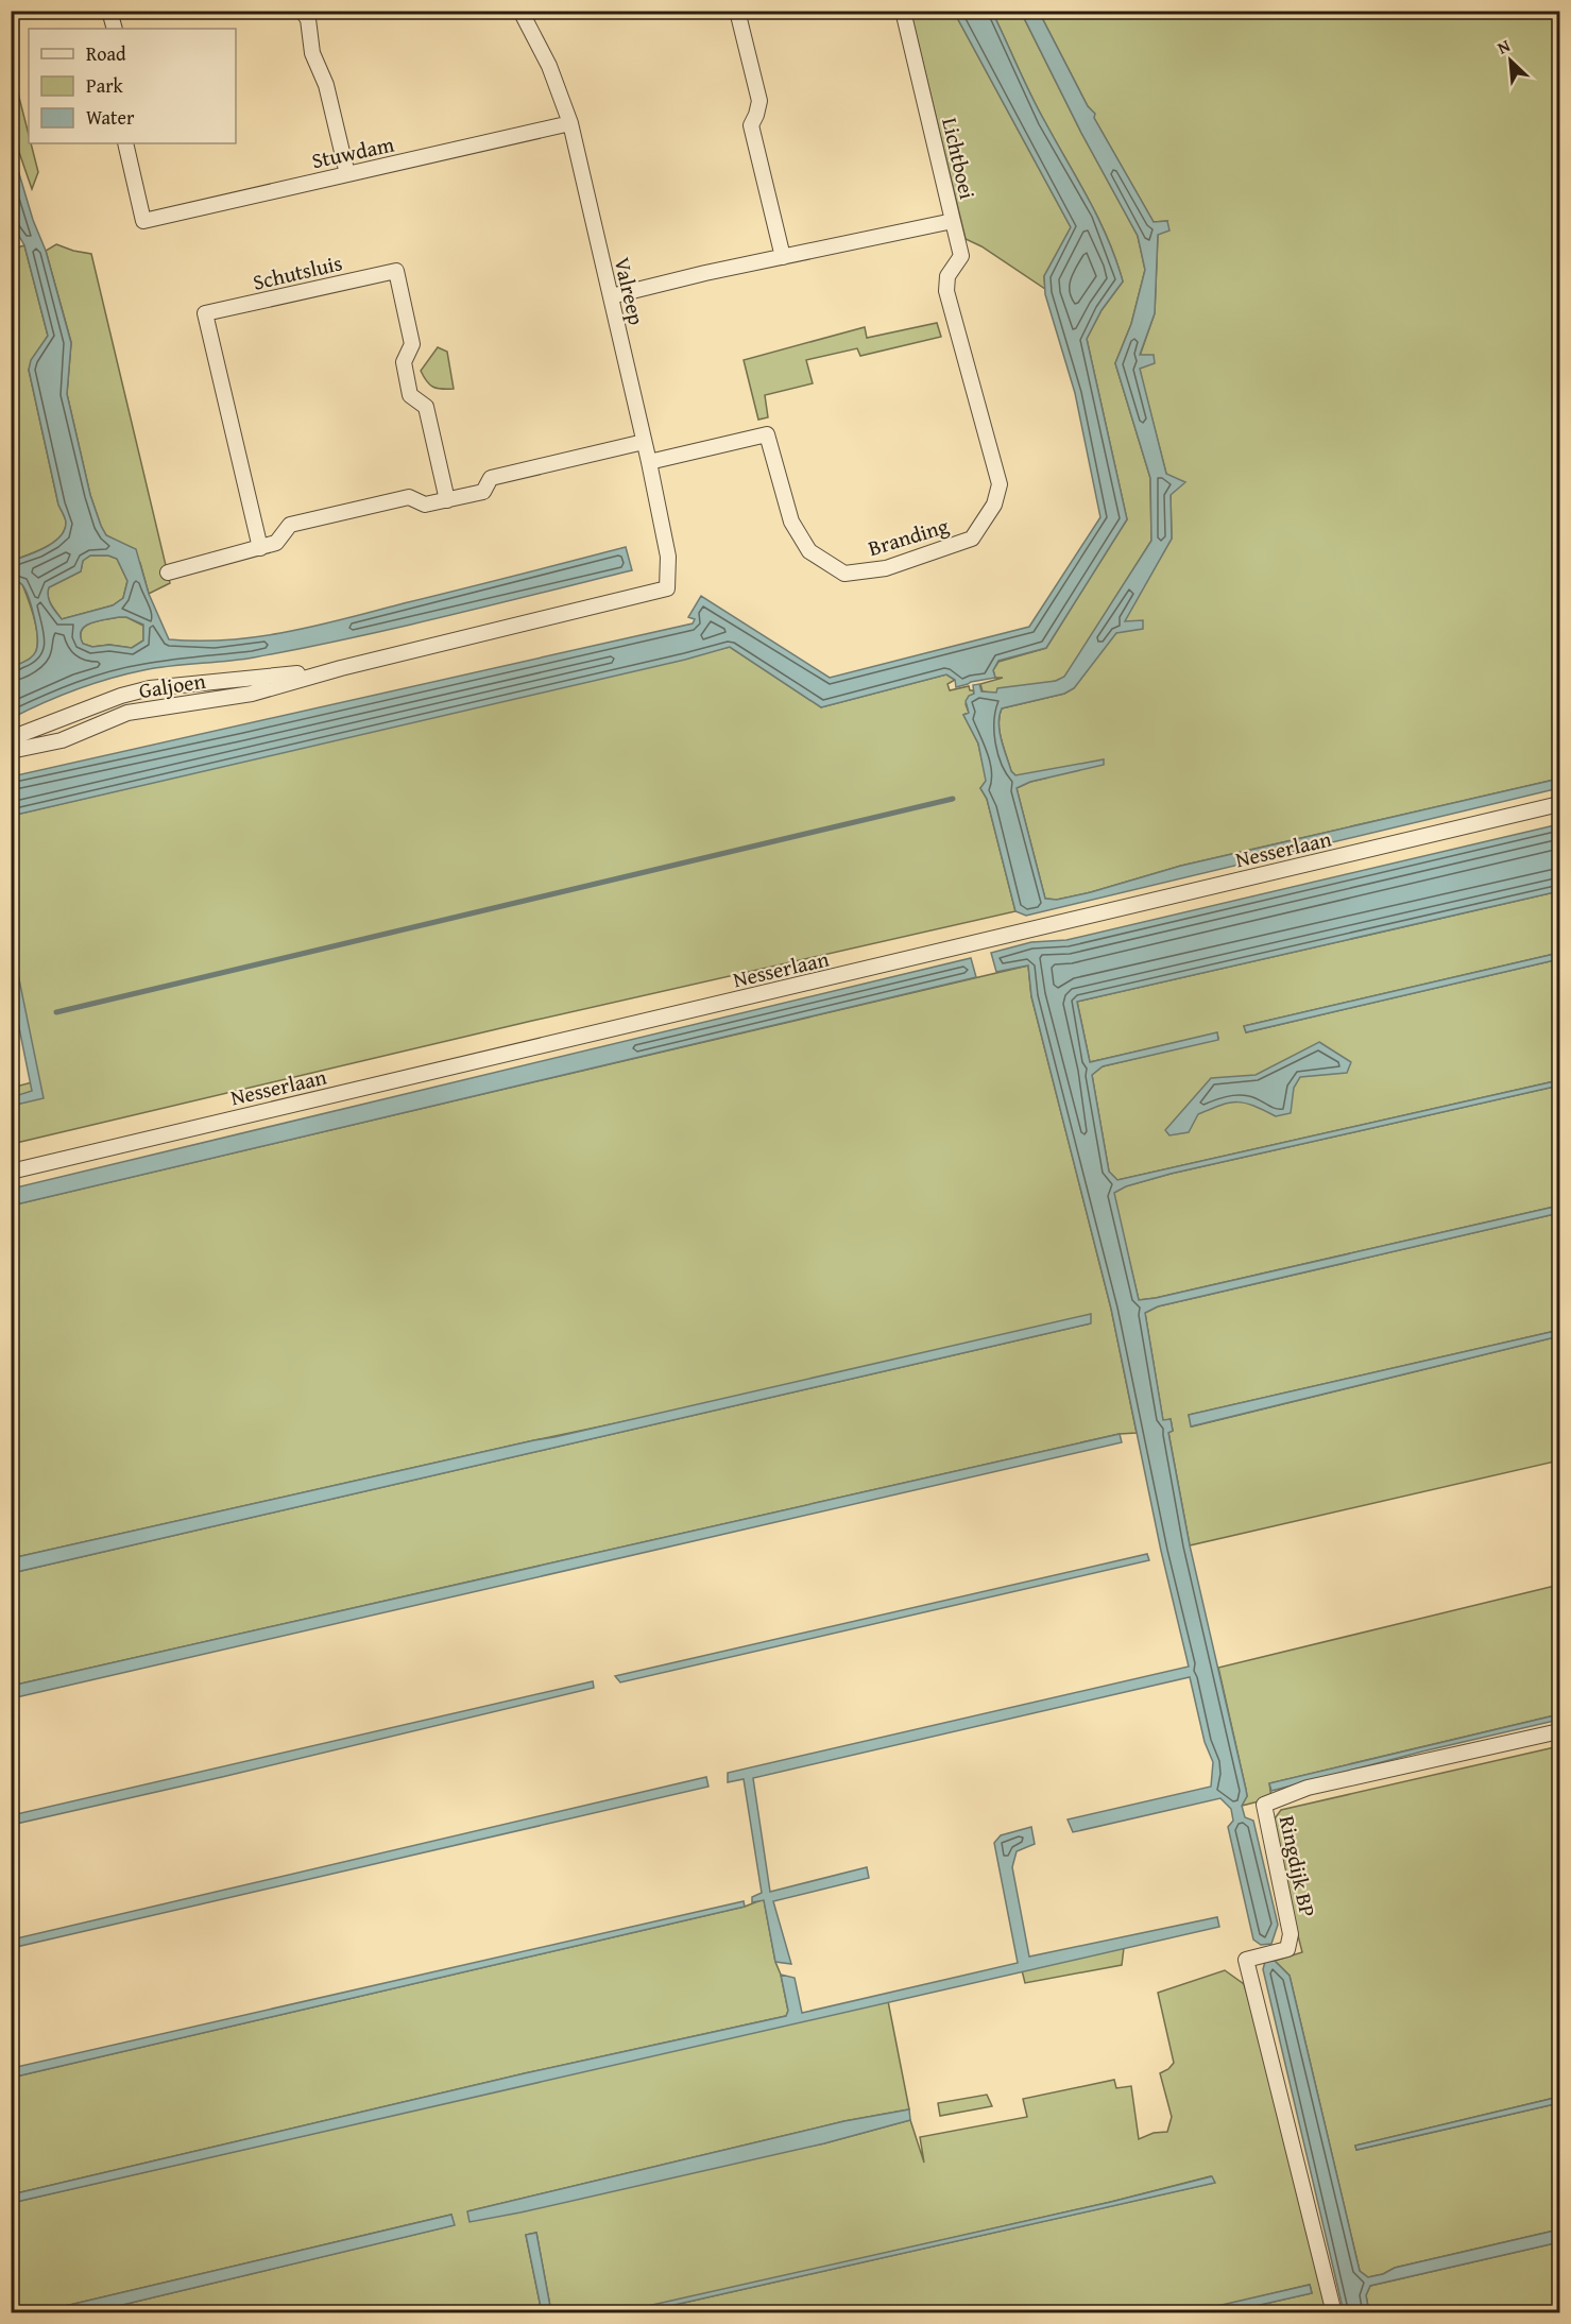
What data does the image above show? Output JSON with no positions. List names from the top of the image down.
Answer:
{
  "streets": {
    "street": [
      "Stuwdam",
      "Lichtboei",
      "Schutsluis",
      "Valreep",
      "Branding",
      "Galjoen",
      "Nesserlaan",
      "Ringdijk BP"
    ]
  },
  "crossings": [
    ["Stuwdam", "Valreep"],
    ["Lichtboei", "Valreep"],
    ["Lichtboei", "Branding"],
    ["Valreep", "Branding"],
    ["Valreep", "Galjoen"]
  ],
  "legend": ["Road", "Park", "Water"],
  "north": "top left"
}
